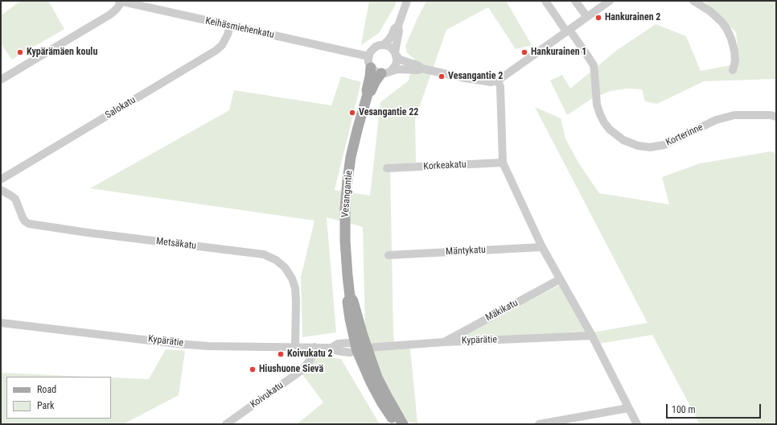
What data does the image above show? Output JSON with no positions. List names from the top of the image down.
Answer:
{
  "streets": {
    "main road": ["Vesangantie"],
    "street": [
      "Keihäsmiehenkatu",
      "Salokatu",
      "Korterinne",
      "Korkeakatu",
      "Metsäkatu",
      "Mäntykatu",
      "Mäkikatu",
      "Kypärätie",
      "Koivukatu"
    ]
  },
  "crossings": [
    ["Keihäsmiehenkatu", "Salokatu"],
    ["Keihäsmiehenkatu", "Vesangantie"],
    ["Vesangantie", "Kypärätie"],
    ["Metsäkatu", "Kypärätie"],
    ["Mäkikatu", "Kypärätie"],
    ["Kypärätie", "Koivukatu"]
  ],
  "places": [
    "Hankurainen 2",
    "Kypärämäen koulu",
    "Hankurainen 1",
    "Vesangantie 2",
    "Vesangantie 22",
    "Koivukatu 2",
    "Hiushuone Sievä"
  ],
  "legend": ["Road", "Park"],
  "scale_bar": "100 m"
}
